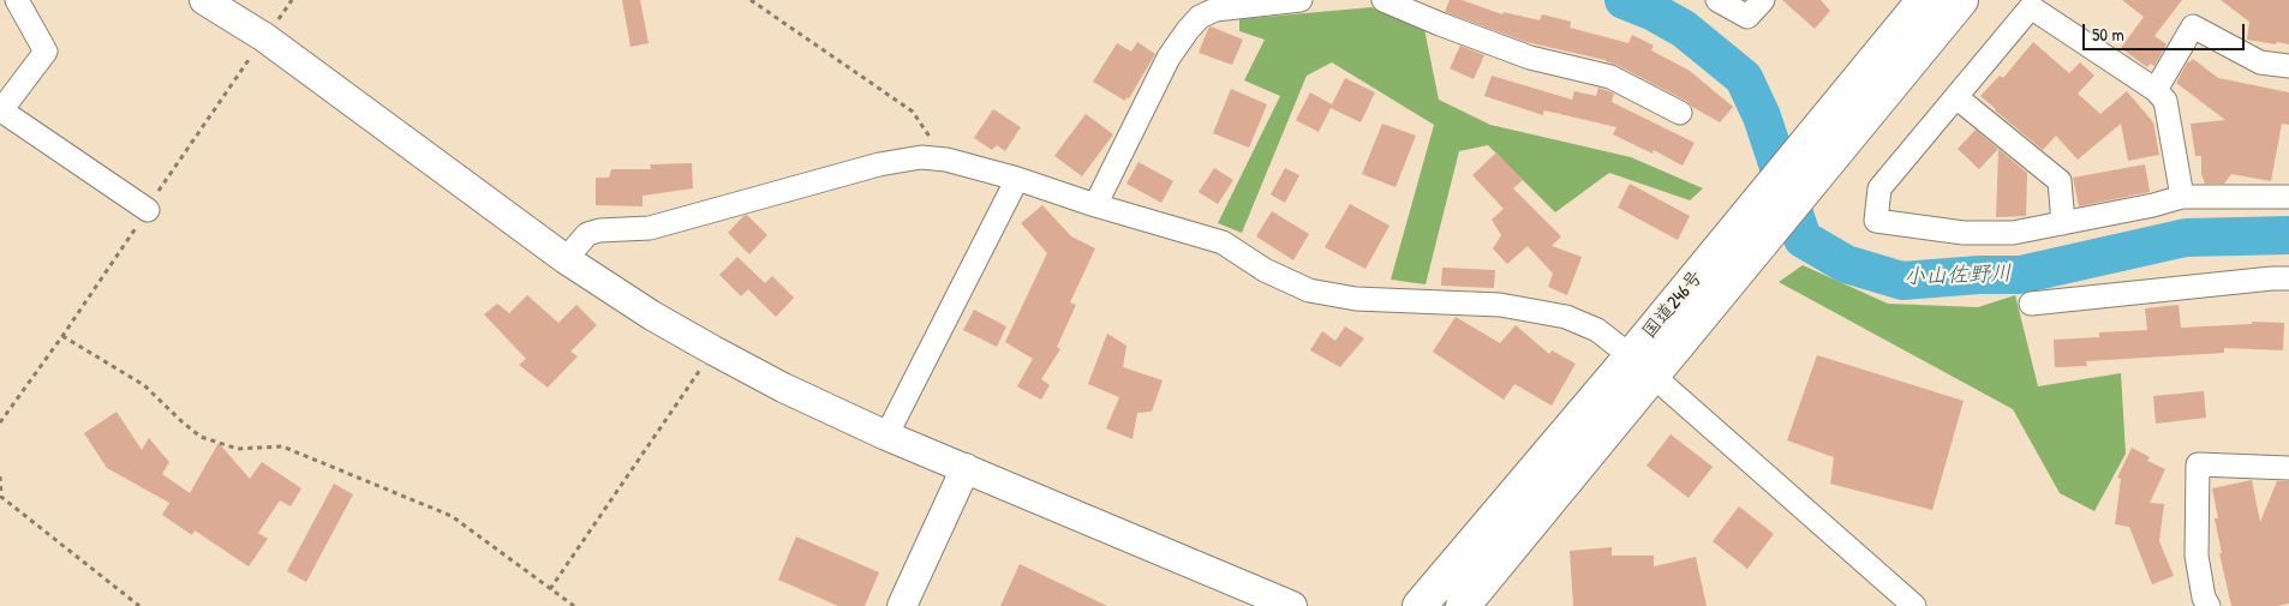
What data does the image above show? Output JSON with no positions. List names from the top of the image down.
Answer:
{
  "streets": {
    "highway": ["国道246号"]
  },
  "water": ["小山佐野川"],
  "scale_bar": "50 m"
}
